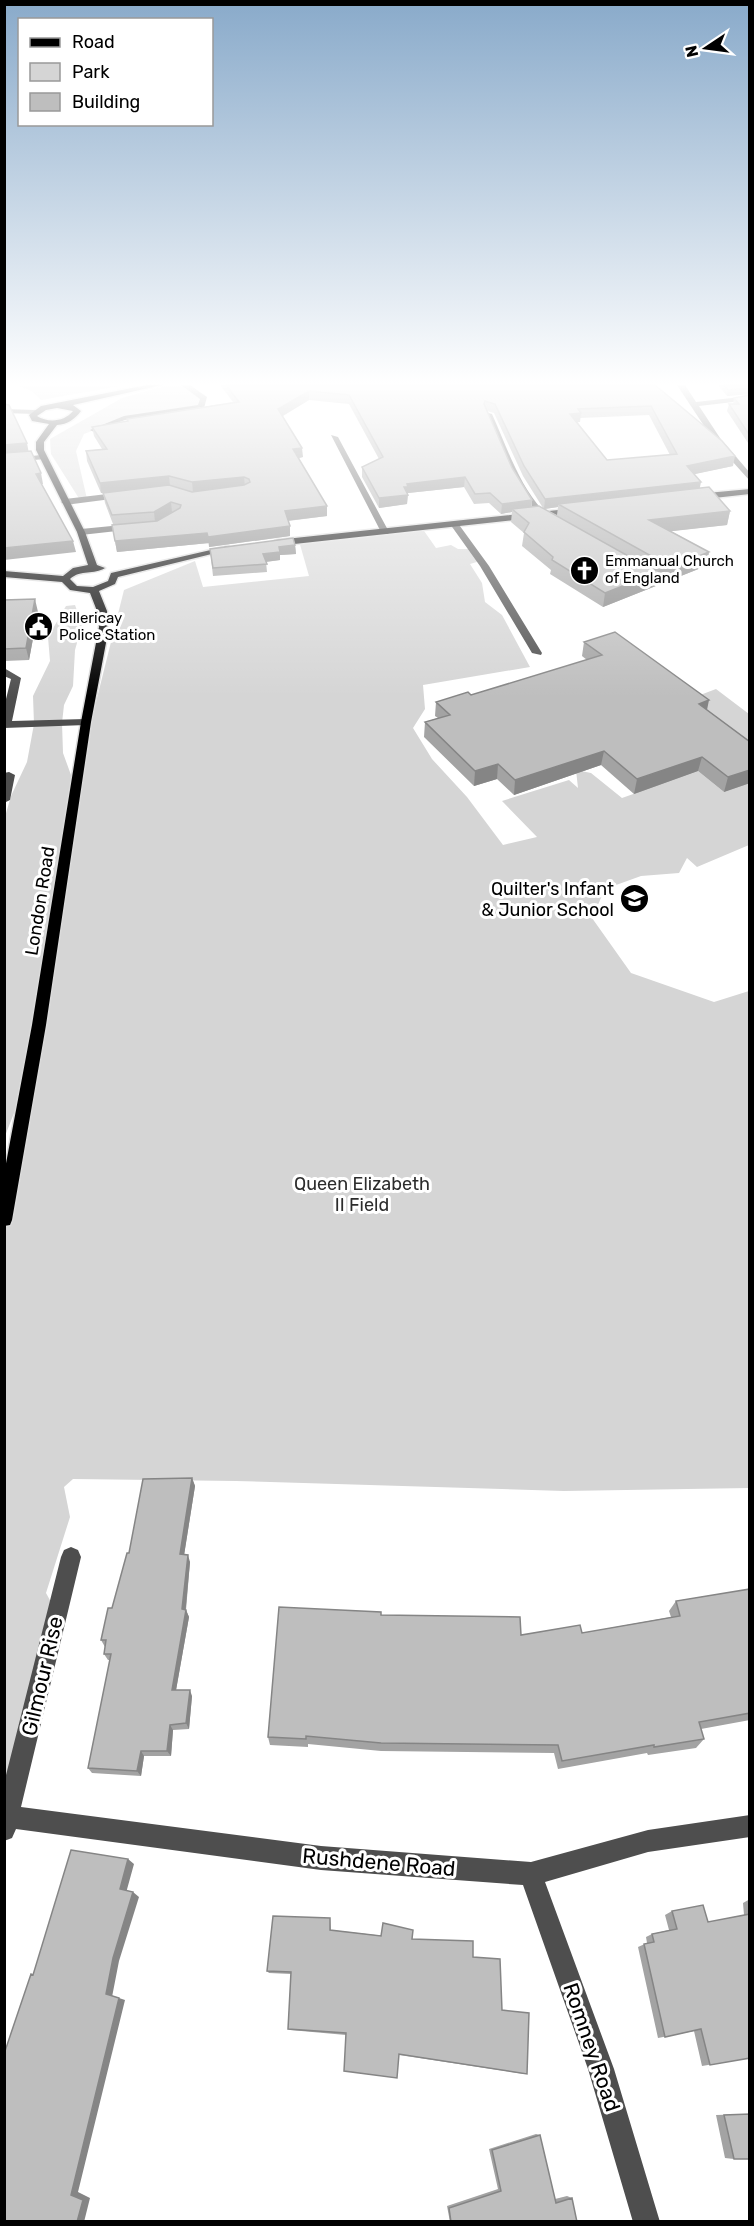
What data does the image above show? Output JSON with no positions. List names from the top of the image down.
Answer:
{
  "streets": {
    "main road": ["London Road"],
    "street": ["Gilmour Rise", "Rushdene Road", "Romney Road"]
  },
  "crossings": [
    ["Gilmour Rise", "Rushdene Road"],
    ["Rushdene Road", "Romney Road"]
  ],
  "parks": ["Queen Elizabeth II Field"],
  "places": {
    "church": ["Emmanual Church of England"],
    "public building": ["Billericay Police Station"],
    "school or university": ["Quilter's Infant & Junior School"]
  },
  "legend": ["Road", "Park", "Building"],
  "north": "left"
}
